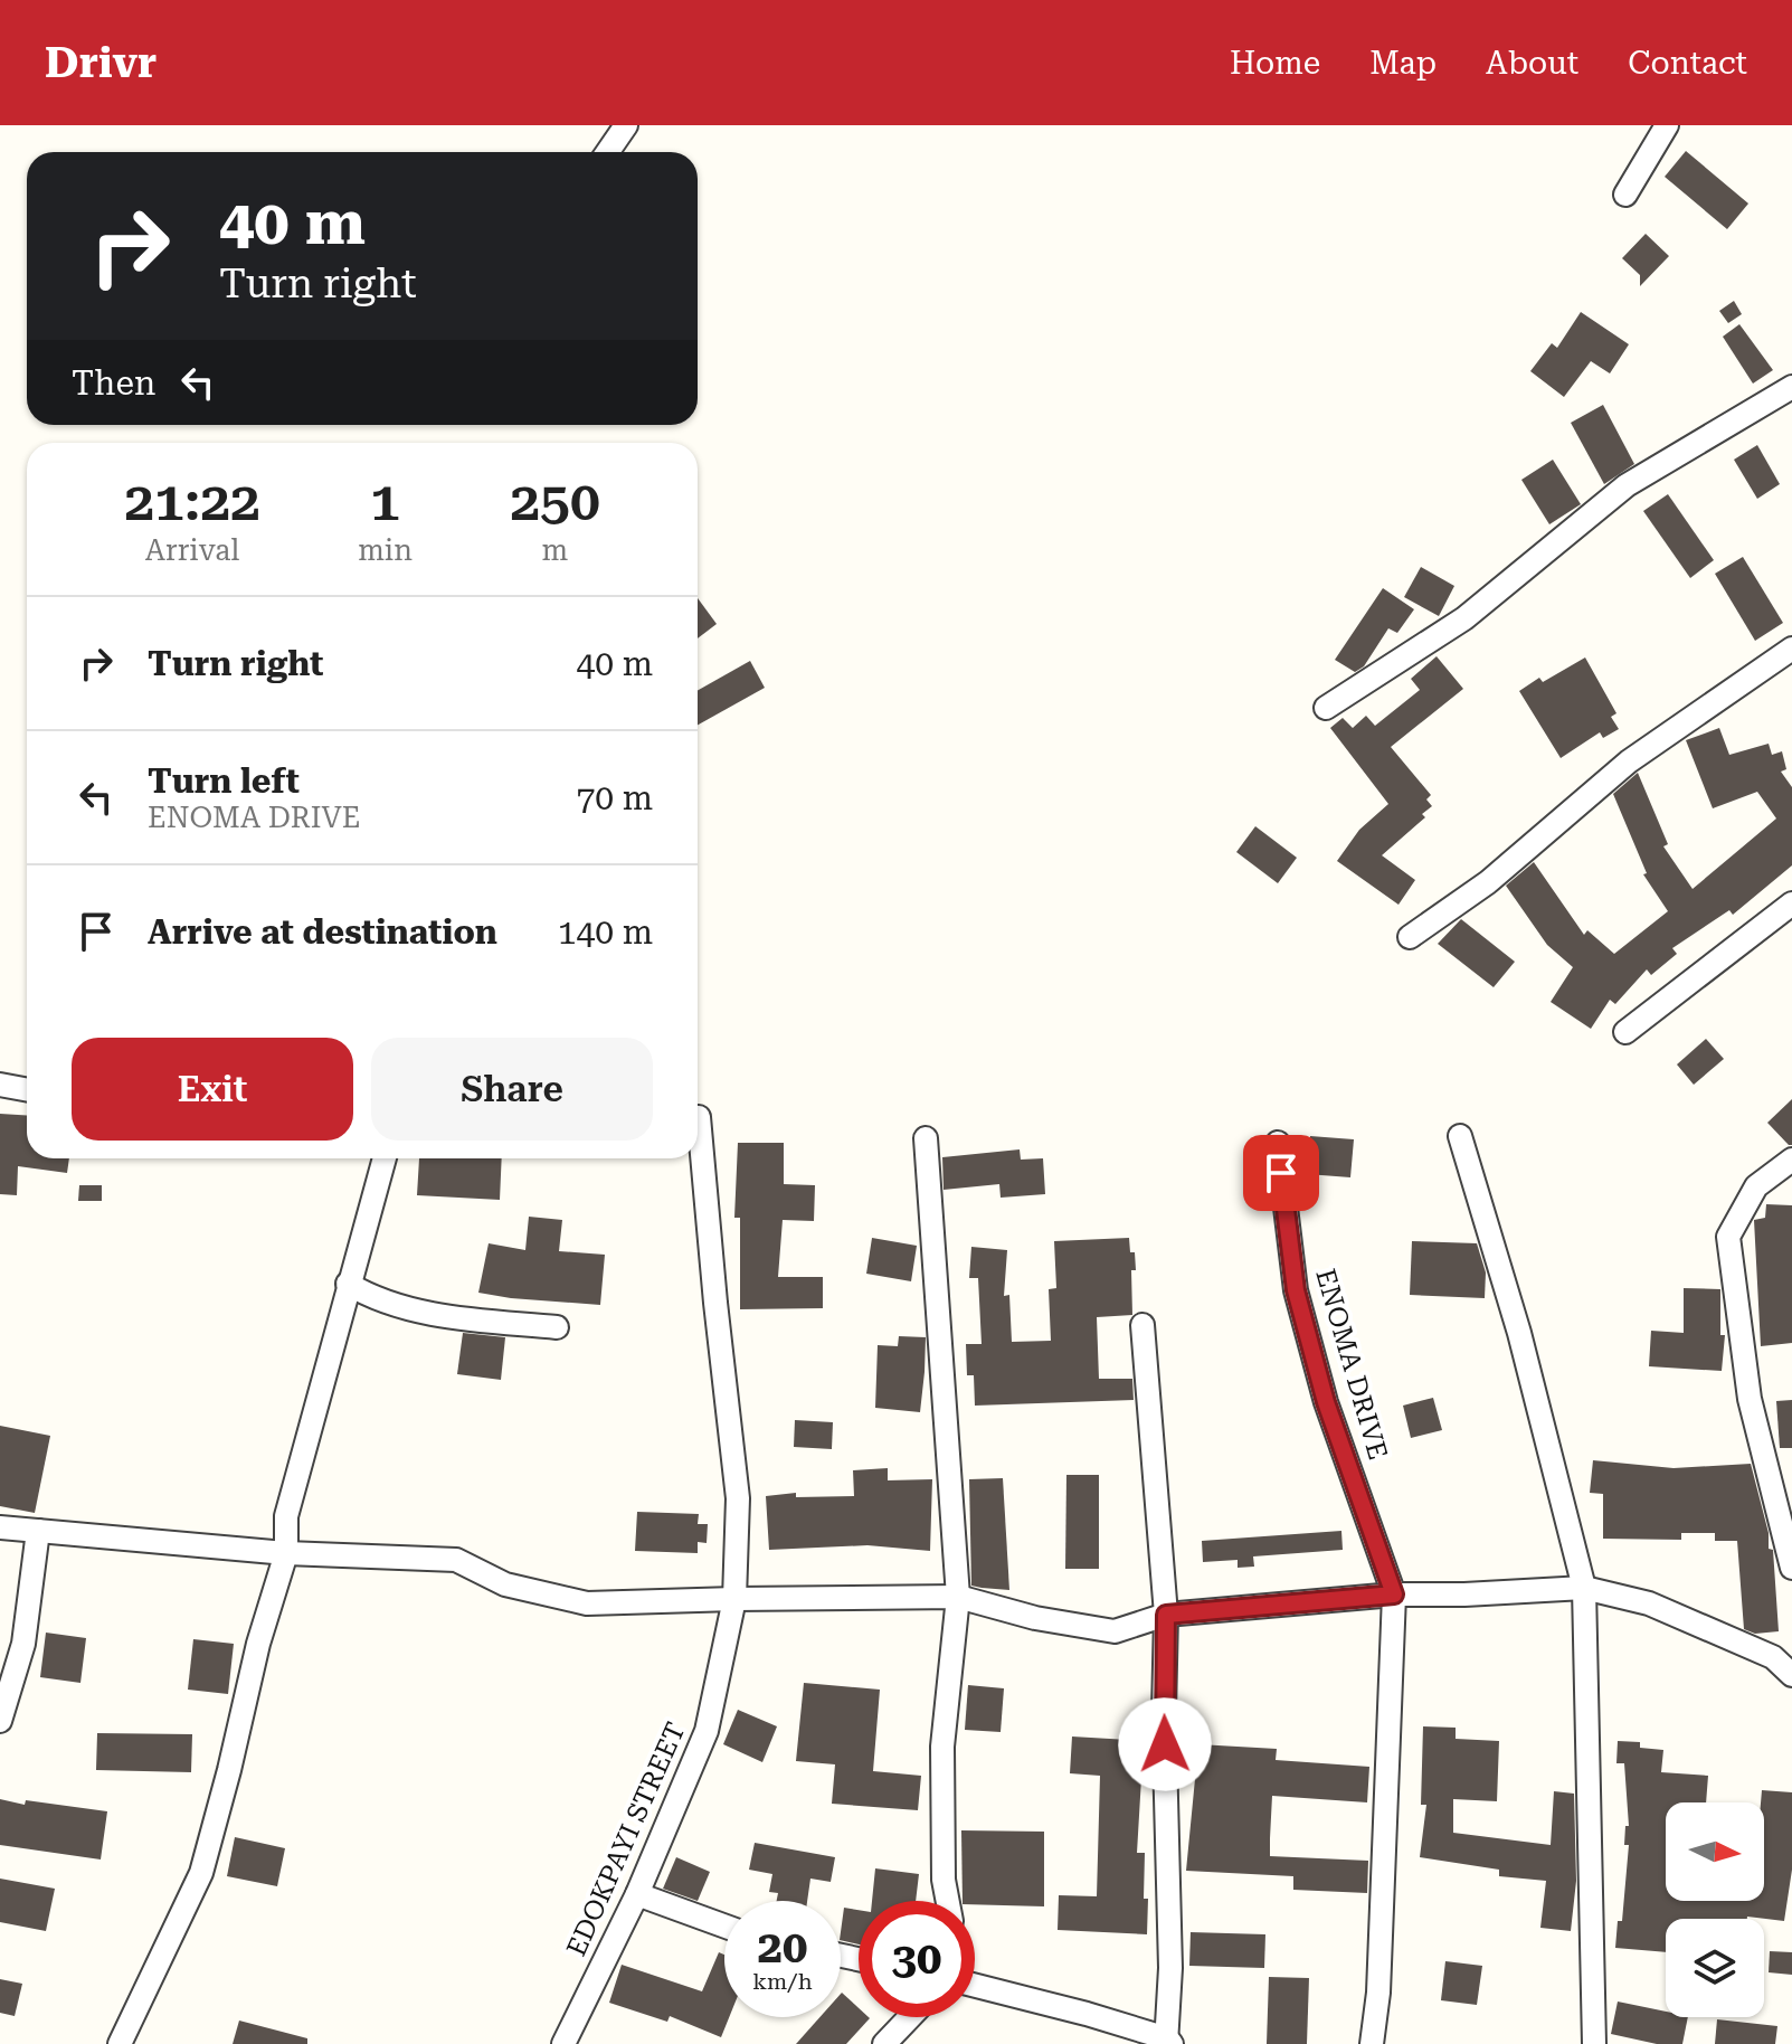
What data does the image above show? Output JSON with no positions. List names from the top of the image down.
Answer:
{
  "streets": {
    "street": ["ENOMA DRIVE", "EDOKPAYI STREET"]
  },
  "north": "right",
  "page": {
    "header": "Drivr",
    "nav": [
      "Home",
      "Map",
      "About",
      "Contact"
    ],
    "turn": ["40 m", "Turn right"],
    "then": "Then",
    "eta": [
      "21:22",
      "Arrival",
      "1",
      "min",
      "250",
      "m"
    ],
    "list": [
      {
        "name": "Turn right",
        "value": "40 m"
      },
      {
        "name": "Turn left",
        "note": "ENOMA DRIVE",
        "value": "70 m"
      },
      {
        "name": "Arrive at destination",
        "value": "140 m"
      }
    ],
    "buttons": ["Exit", "Share"],
    "speed": "20 km/h",
    "limit": "30"
  }
}
